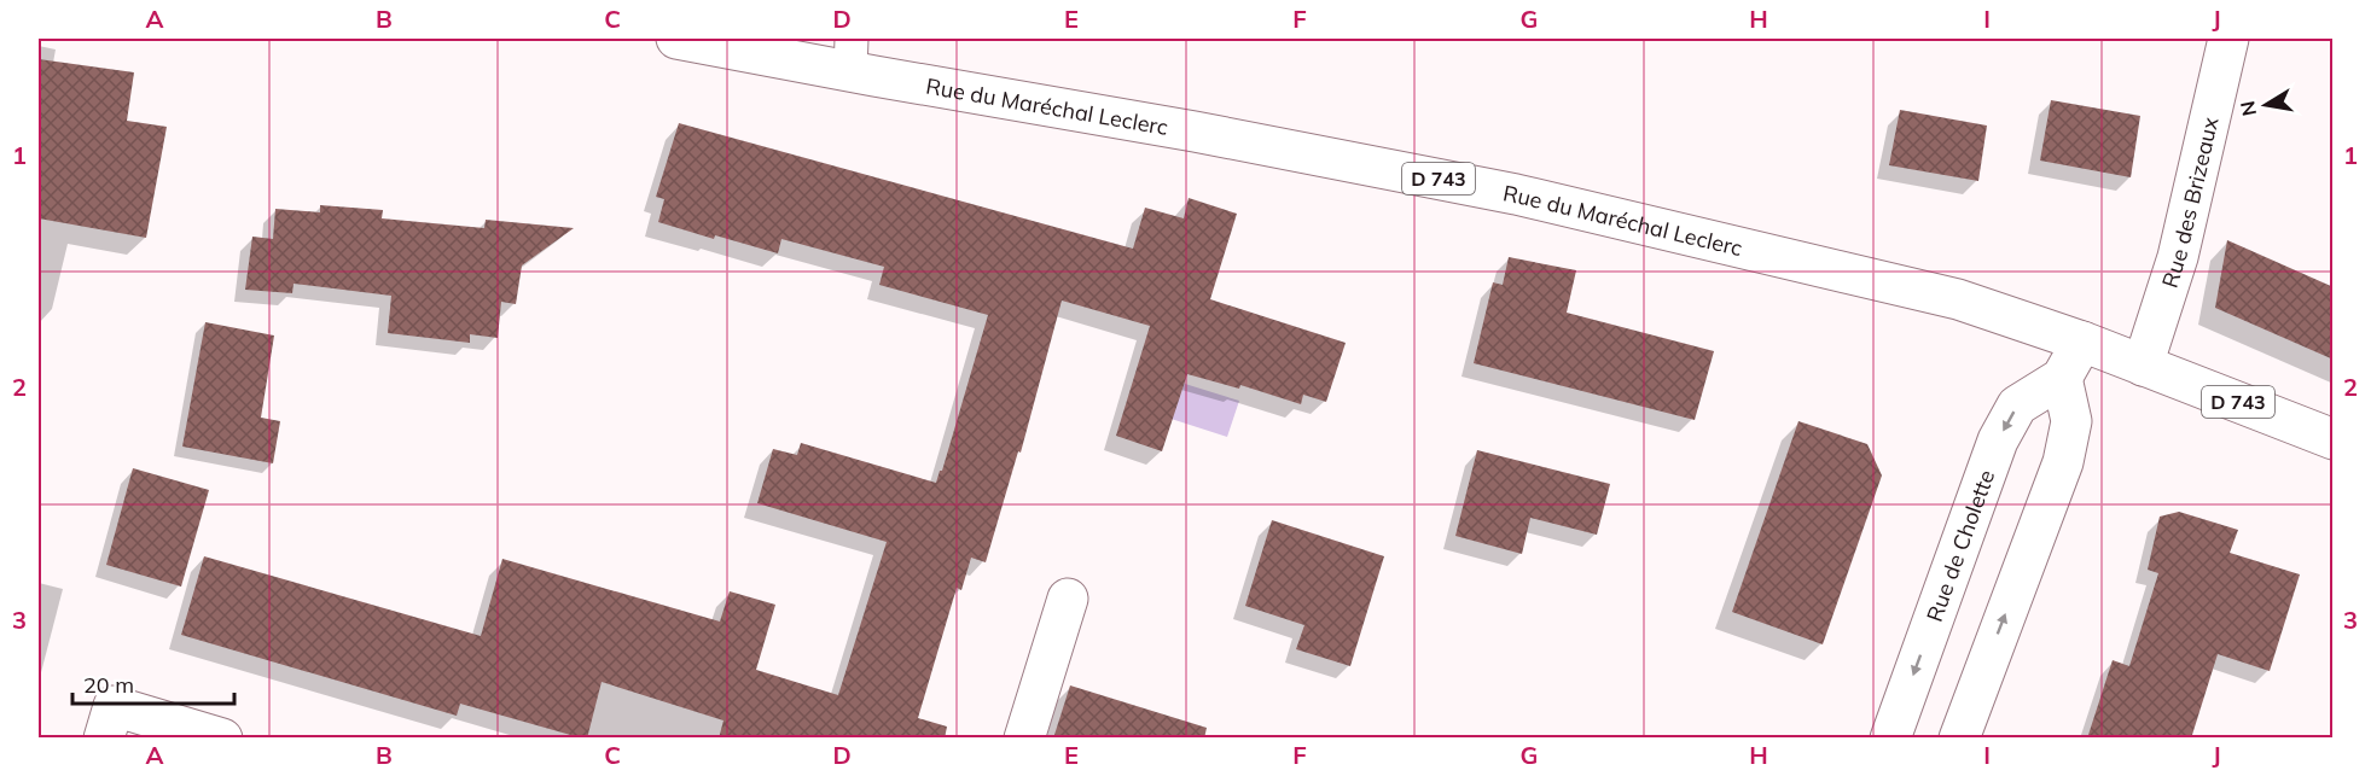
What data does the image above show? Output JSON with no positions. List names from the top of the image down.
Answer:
{
  "streets": {
    "main road": [
      "Rue du Maréchal Leclerc",
      "D 743",
      "Rue des Brizeaux",
      "Rue de Cholette"
    ]
  },
  "crossings": [
    ["Rue du Maréchal Leclerc", "Rue des Brizeaux"],
    ["Rue du Maréchal Leclerc", "Rue de Cholette"]
  ],
  "scale_bar": "20 m",
  "north": "left",
  "grid": {
    "columns": [
      "A",
      "B",
      "C",
      "D",
      "E",
      "F",
      "G",
      "H",
      "I",
      "J"
    ],
    "rows": ["1", "2", "3"]
  }
}
